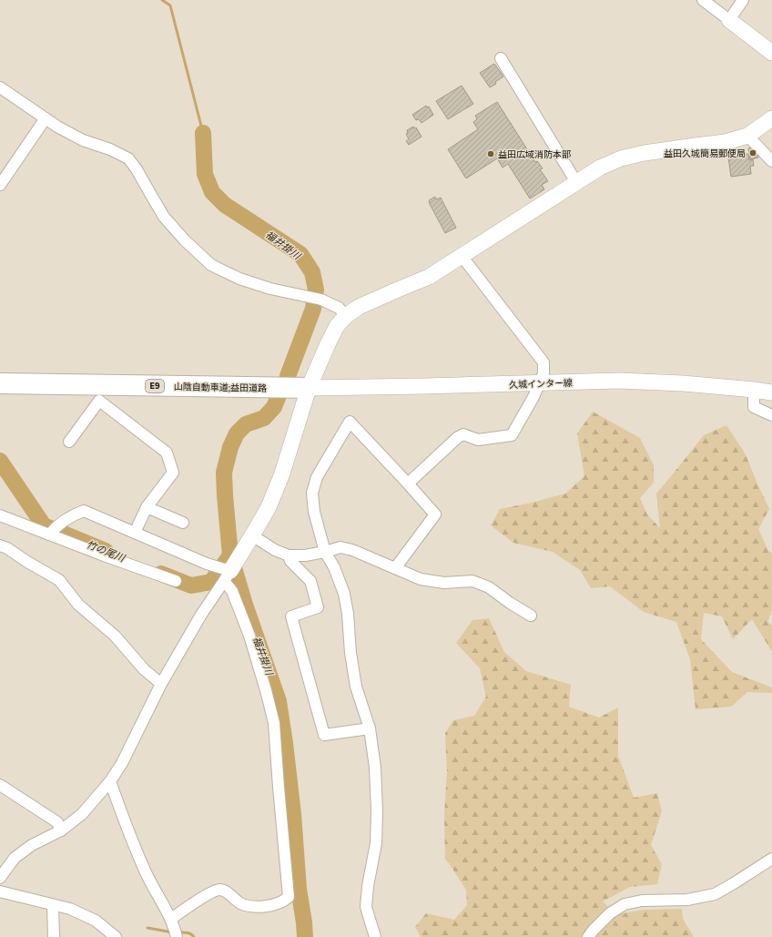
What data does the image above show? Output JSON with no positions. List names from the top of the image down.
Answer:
{
  "streets": {
    "highway": ["E9", "山陰自動車道;益田道路"],
    "street": ["久城インター線"]
  },
  "crossings": [
    ["久城インター線", "山陰自動車道;益田道路"]
  ],
  "water": ["福井掛川", "竹の尾川"],
  "places": ["益田久城簡易郵便局", "益田広域消防本部"]
}
